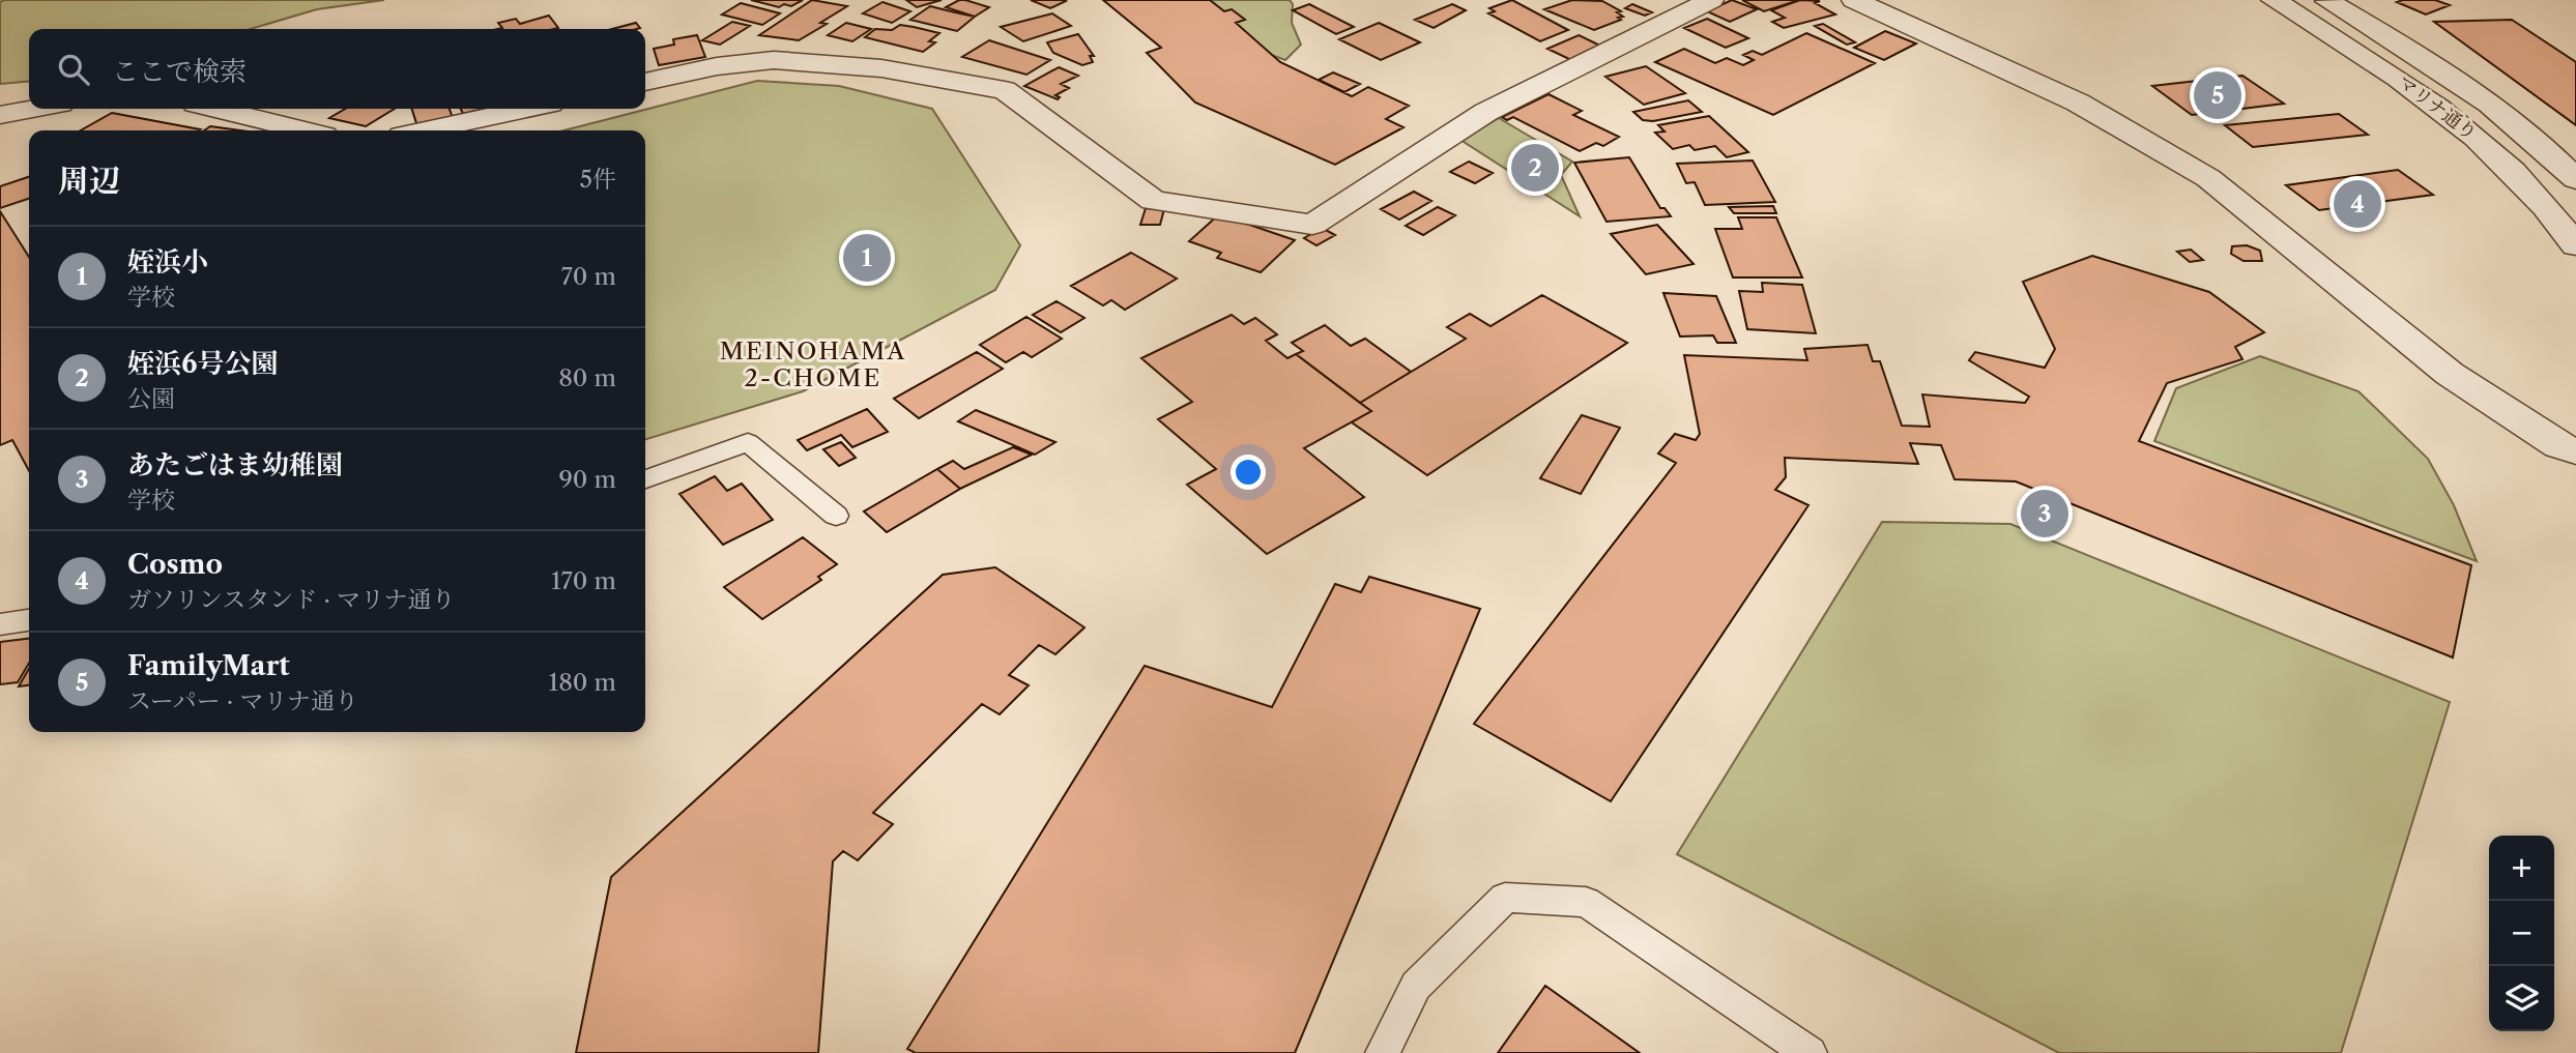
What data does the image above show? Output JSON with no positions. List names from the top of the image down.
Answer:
{
  "streets": {
    "street": ["マリナ通り"]
  },
  "districts": ["MEINOHAMA 2-CHOME"],
  "page": {
    "search": "ここで検索",
    "pins": [
      "5",
      "2",
      "4",
      "1",
      "3"
    ],
    "heading": ["周辺", "5件"],
    "list": [
      {
        "mark": "1",
        "name": "姪浜小",
        "note": "学校",
        "value": "70 m"
      },
      {
        "mark": "2",
        "name": "姪浜6号公園",
        "note": "公園",
        "value": "80 m"
      },
      {
        "mark": "3",
        "name": "あたごはま幼稚園",
        "note": "学校",
        "value": "90 m"
      },
      {
        "mark": "4",
        "name": "Cosmo",
        "note": "ガソリンスタンド · マリナ通り",
        "value": "170 m"
      },
      {
        "mark": "5",
        "name": "FamilyMart",
        "note": "スーパー · マリナ通り",
        "value": "180 m"
      }
    ],
    "map_buttons": ["+", "−"]
  }
}
